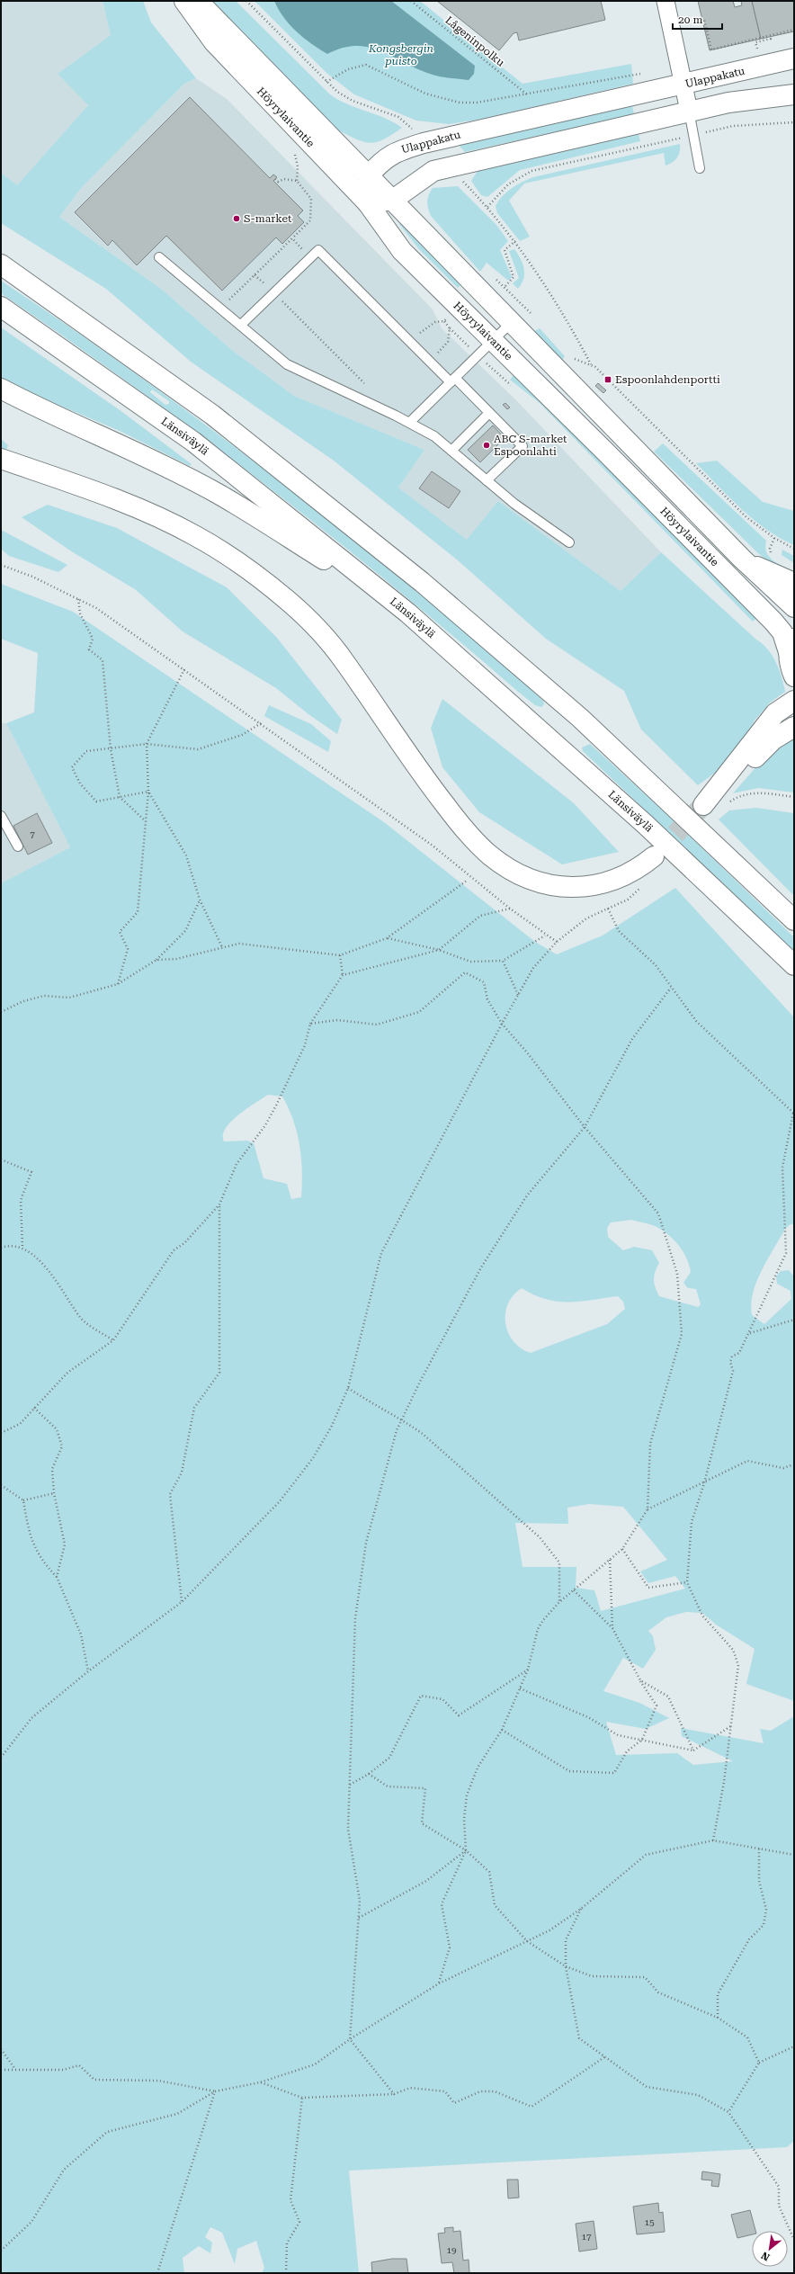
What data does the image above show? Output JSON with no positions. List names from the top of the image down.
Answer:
{
  "streets": {
    "main road": ["Ulappakatu", "Höyrylaivantie", "Länsiväylä"],
    "path": ["Lågeninpolku"]
  },
  "crossings": [
    ["Ulappakatu", "Höyrylaivantie"]
  ],
  "parks": ["Kongsbergin puisto"],
  "places": {
    "other": ["S-market", "ABC S-market Espoonlahti"],
    "transit": ["Espoonlahdenportti"]
  },
  "house_numbers": [
    "7",
    "15",
    "17",
    "19"
  ],
  "scale_bar": "20 m",
  "north": "bottom left"
}
